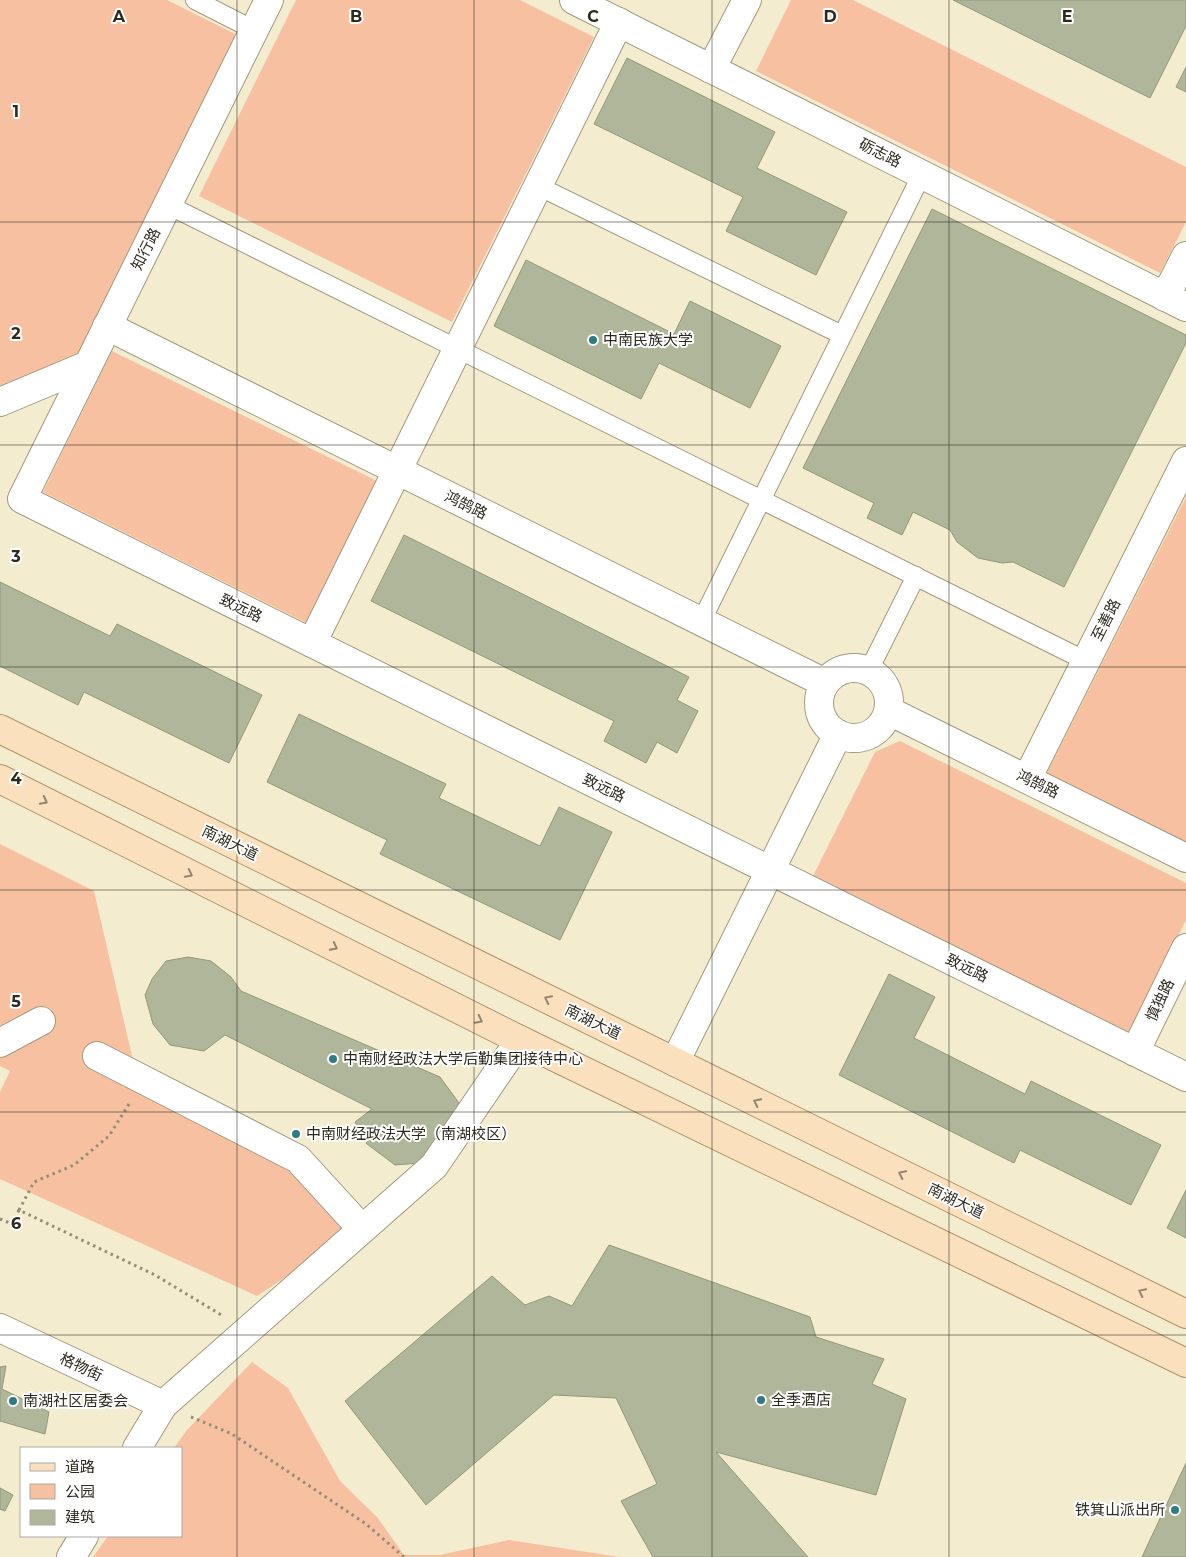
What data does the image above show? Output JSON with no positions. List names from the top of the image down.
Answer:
{
  "streets": {
    "main road": ["南湖大道"],
    "street": [
      "砺志路",
      "知行路",
      "鸿鹄路",
      "致远路",
      "至善路",
      "慎独路",
      "格物街"
    ]
  },
  "crossings": [
    ["知行路", "鸿鹄路"],
    ["知行路", "致远路"],
    ["鸿鹄路", "至善路"],
    ["致远路", "慎独路"]
  ],
  "places": [
    "中南民族大学",
    "中南财经政法大学后勤集团接待中心",
    "中南财经政法大学（南湖校区）",
    "全季酒店",
    "南湖社区居委会",
    "铁箕山派出所"
  ],
  "legend": ["道路", "公园", "建筑"],
  "grid": {
    "columns": [
      "A",
      "B",
      "C",
      "D",
      "E"
    ],
    "rows": [
      "1",
      "2",
      "3",
      "4",
      "5",
      "6"
    ]
  }
}
